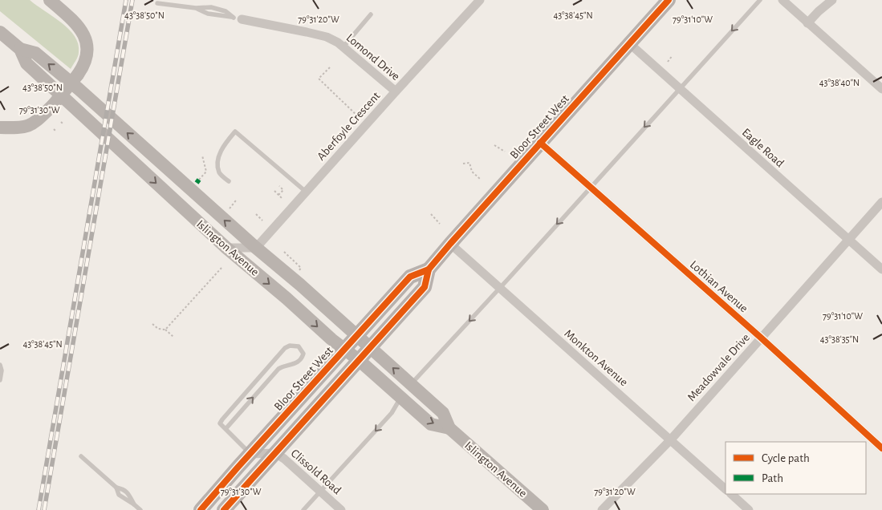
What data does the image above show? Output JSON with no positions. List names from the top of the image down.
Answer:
{
  "streets": {
    "main road": ["Bloor Street West", "Islington Avenue"],
    "street": [
      "Lomond Drive",
      "Aberfoyle Crescent",
      "Eagle Road",
      "Lothian Avenue",
      "Monkton Avenue",
      "Meadowvale Drive",
      "Clissold Road"
    ]
  },
  "crossings": [
    ["Lomond Drive", "Aberfoyle Crescent"],
    ["Aberfoyle Crescent", "Islington Avenue"],
    ["Bloor Street West", "Eagle Road"],
    ["Bloor Street West", "Islington Avenue"],
    ["Bloor Street West", "Lothian Avenue"],
    ["Bloor Street West", "Monkton Avenue"],
    ["Bloor Street West", "Clissold Road"],
    ["Eagle Road", "Meadowvale Drive"],
    ["Lothian Avenue", "Meadowvale Drive"],
    ["Monkton Avenue", "Meadowvale Drive"]
  ],
  "legend": ["Cycle path", "Path"],
  "coordinates": [
    "43°38'50\"N",
    "43°38'45\"N",
    "79°31'20\"W",
    "79°31'10\"W",
    "43°38'40\"N",
    "79°31'30\"W",
    "43°38'35\"N"
  ]
}
